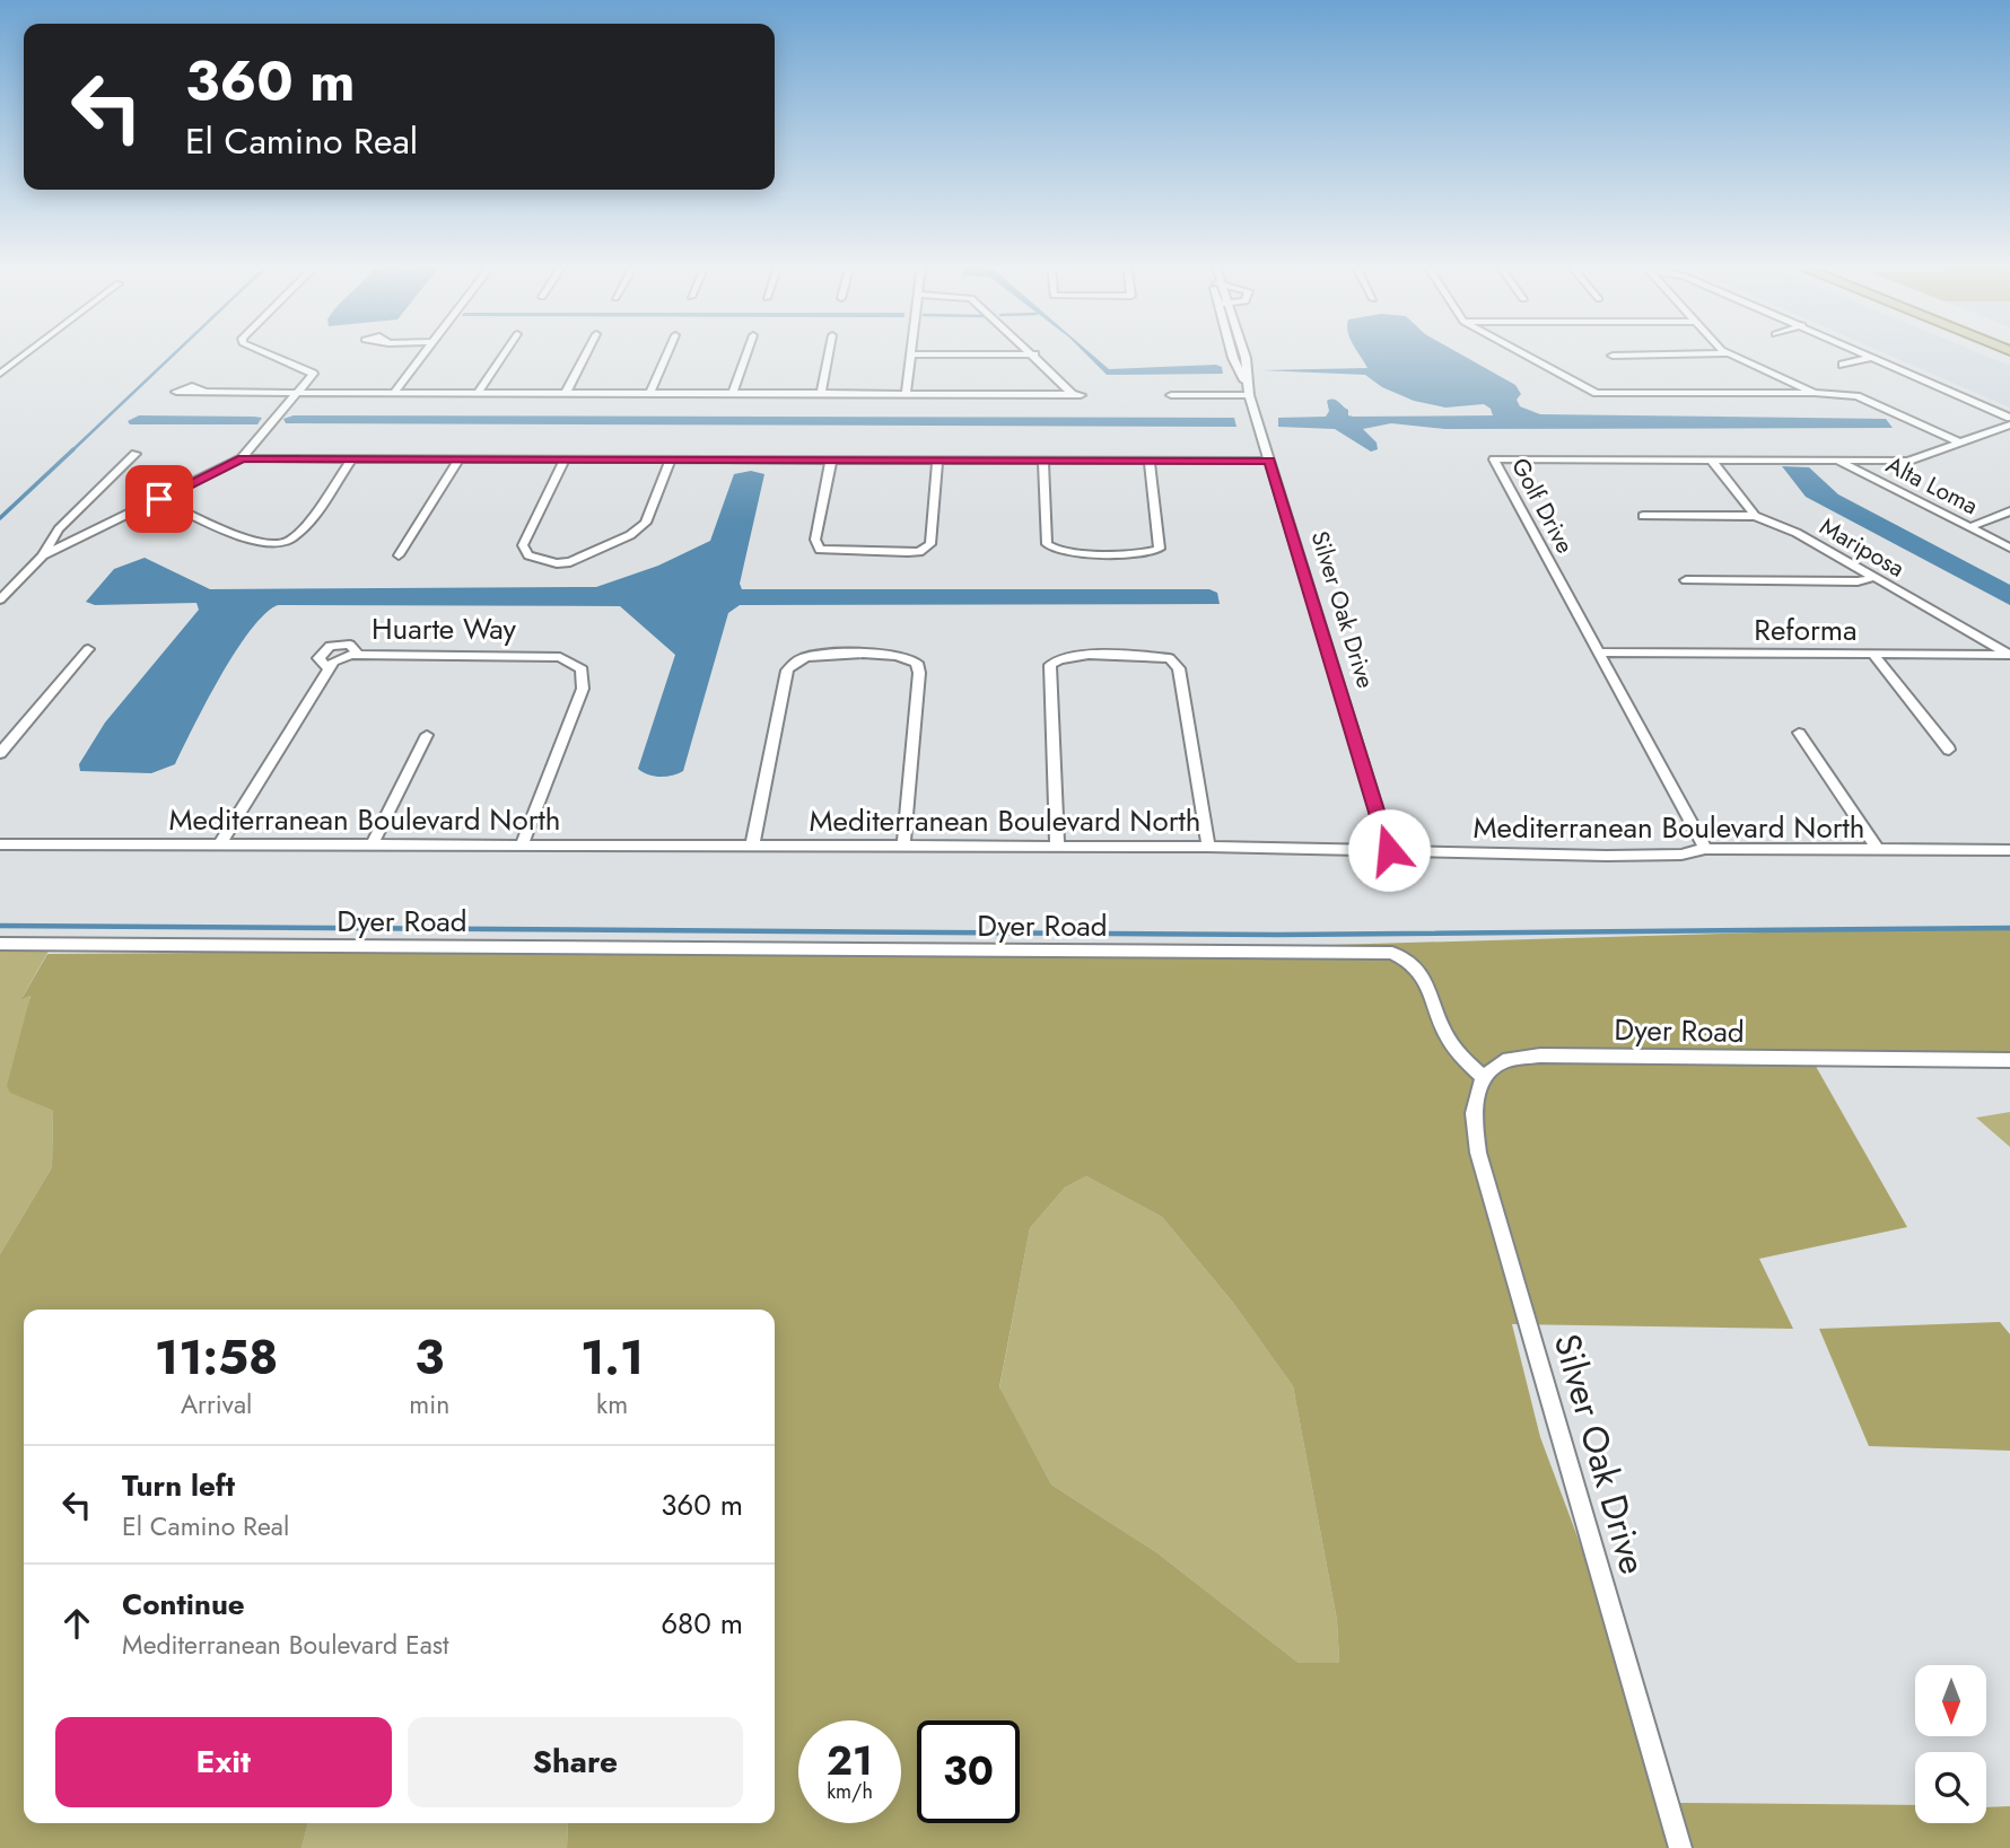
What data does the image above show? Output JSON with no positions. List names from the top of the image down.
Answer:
{
  "streets": {
    "street": [
      "Alta Loma",
      "Golf Drive",
      "Mariposa",
      "Silver Oak Drive",
      "Huarte Way",
      "Reforma",
      "Mediterranean Boulevard North",
      "Dyer Road"
    ]
  },
  "crossings": [
    ["Alta Loma", "Golf Drive"],
    ["Golf Drive", "Mariposa"],
    ["Golf Drive", "Reforma"],
    ["Golf Drive", "Mediterranean Boulevard North"],
    ["Mariposa", "Reforma"],
    ["Silver Oak Drive", "Mediterranean Boulevard North"],
    ["Silver Oak Drive", "Dyer Road"],
    ["Huarte Way", "Mediterranean Boulevard North"]
  ],
  "north": "bottom",
  "page": {
    "turn": ["360 m", "El Camino Real"],
    "eta": [
      "11:58",
      "Arrival",
      "3",
      "min",
      "1.1",
      "km"
    ],
    "list": [
      {
        "name": "Turn left",
        "note": "El Camino Real",
        "value": "360 m"
      },
      {
        "name": "Continue",
        "note": "Mediterranean Boulevard East",
        "value": "680 m"
      }
    ],
    "buttons": ["Exit", "Share"],
    "speed": "21 km/h",
    "limit": "30"
  }
}
